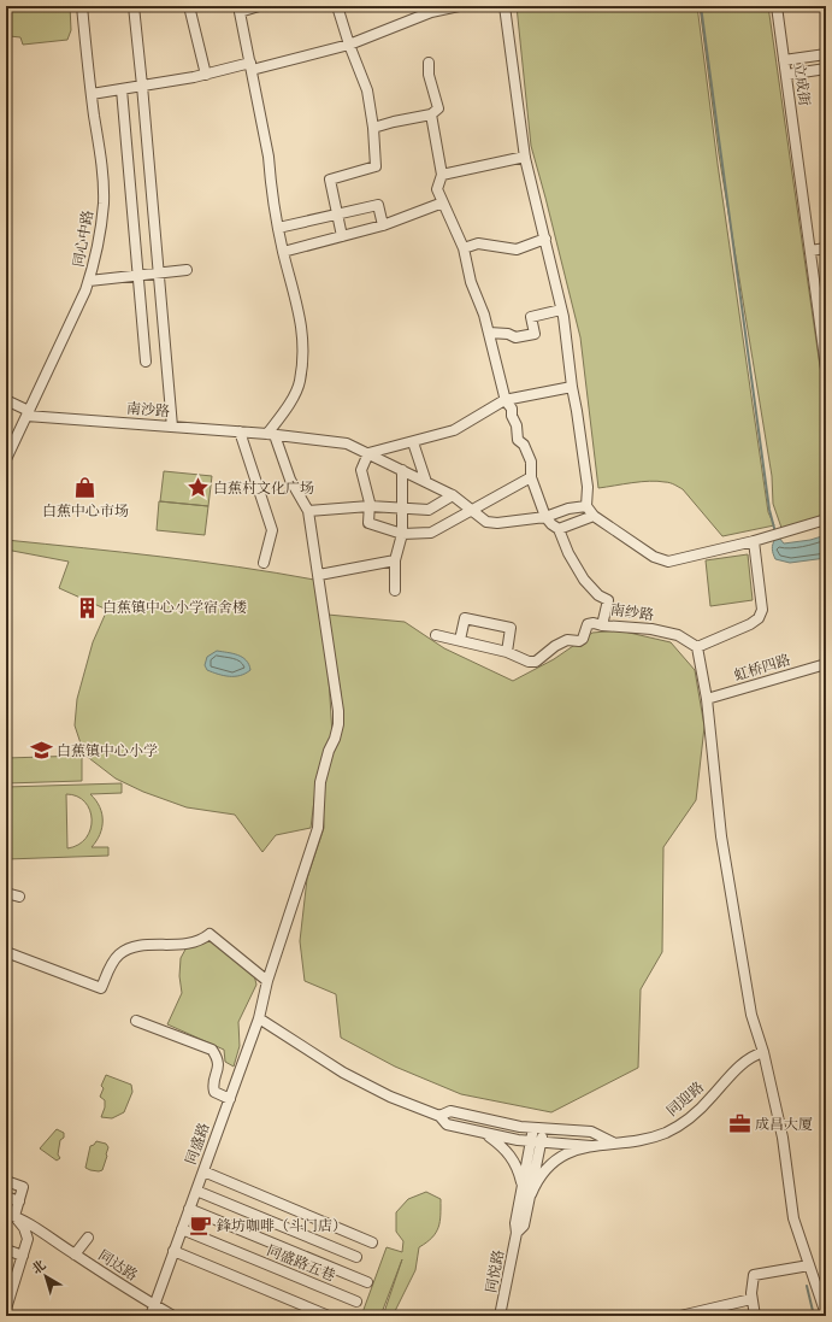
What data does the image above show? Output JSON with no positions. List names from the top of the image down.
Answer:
{
  "streets": {
    "street": [
      "立成街",
      "同心中路",
      "南沙路",
      "南纱路",
      "虹桥四路",
      "同迎路",
      "同盛路",
      "同盛路五巷",
      "同达路",
      "同悦路"
    ]
  },
  "crossings": [
    ["同心中路", "南沙路"],
    ["南沙路", "南纱路"],
    ["同盛路", "同盛路五巷"],
    ["同盛路", "同达路"]
  ],
  "places": {
    "shop": ["白蕉中心市场"],
    "place": ["白蕉村文化广场"],
    "building": ["白蕉镇中心小学宿舍楼"],
    "school or university": ["白蕉镇中心小学"],
    "office": ["成昌大厦"],
    "cafe": ["鋒坊咖啡（斗门店）"]
  },
  "north": "top left"
}
